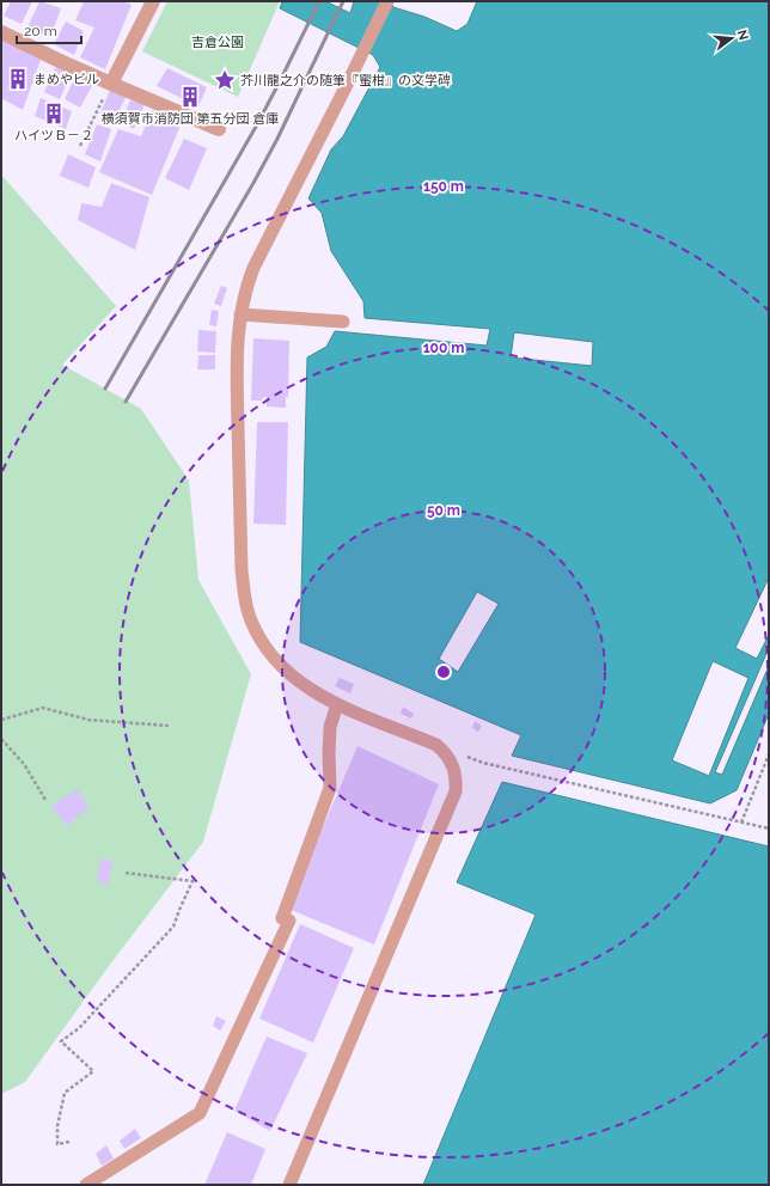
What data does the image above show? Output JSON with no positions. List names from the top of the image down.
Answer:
{
  "parks": ["吉倉公園"],
  "places": {
    "building": ["まめやビル", "横須賀市消防団 第五分団 倉庫", "ハイツＢ－２"],
    "place": ["芥川龍之介の随筆『蜜柑』の文学碑"]
  },
  "scale_bar": "20 m",
  "north": "right",
  "rings": ["150 m", "100 m", "50 m"]
}
